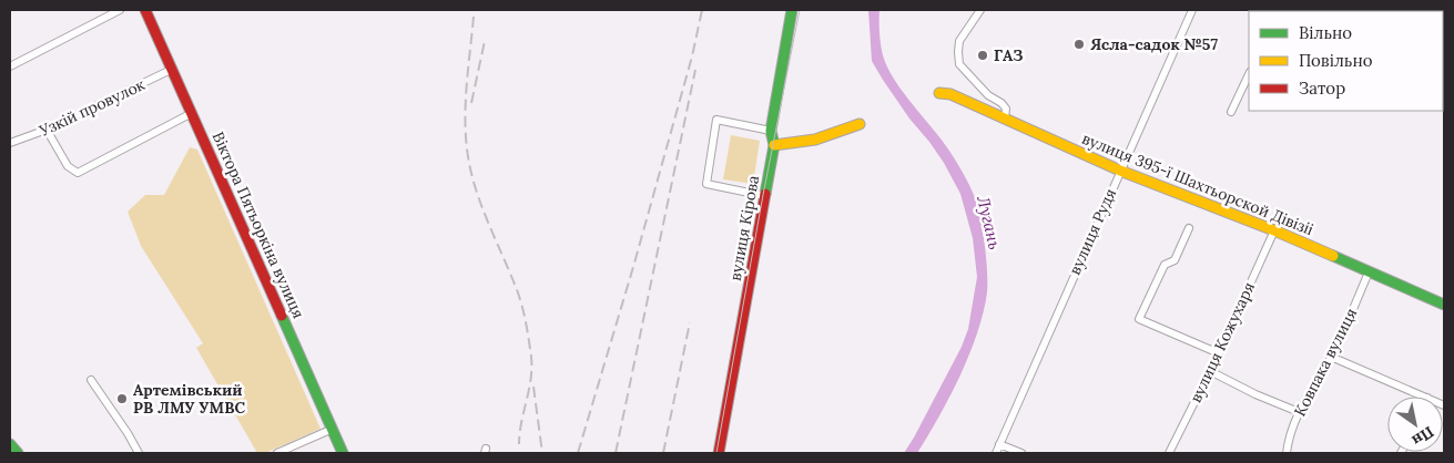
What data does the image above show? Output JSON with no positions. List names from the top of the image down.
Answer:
{
  "streets": {
    "street": [
      "Узкій провулок",
      "вулиця 395-ї Шахтьорской Дівізіі",
      "Віктора Пятьоркіна вулиця",
      "вулиця Кірова",
      "вулиця Рудя",
      "вулиця Кожухаря",
      "Ковпака вулиця"
    ]
  },
  "crossings": [
    ["Узкій провулок", "Віктора Пятьоркіна вулиця"],
    ["вулиця 395-ї Шахтьорской Дівізіі", "вулиця Рудя"],
    ["вулиця 395-ї Шахтьорской Дівізіі", "вулиця Кожухаря"],
    ["вулиця 395-ї Шахтьорской Дівізіі", "Ковпака вулиця"]
  ],
  "water": ["Лугань"],
  "places": ["Ясла-садок №57", "ГАЗ", "Артемівський РВ ЛМУ УМВС"],
  "legend": ["Вільно", "Повільно", "Затор"],
  "north": "bottom right"
}
